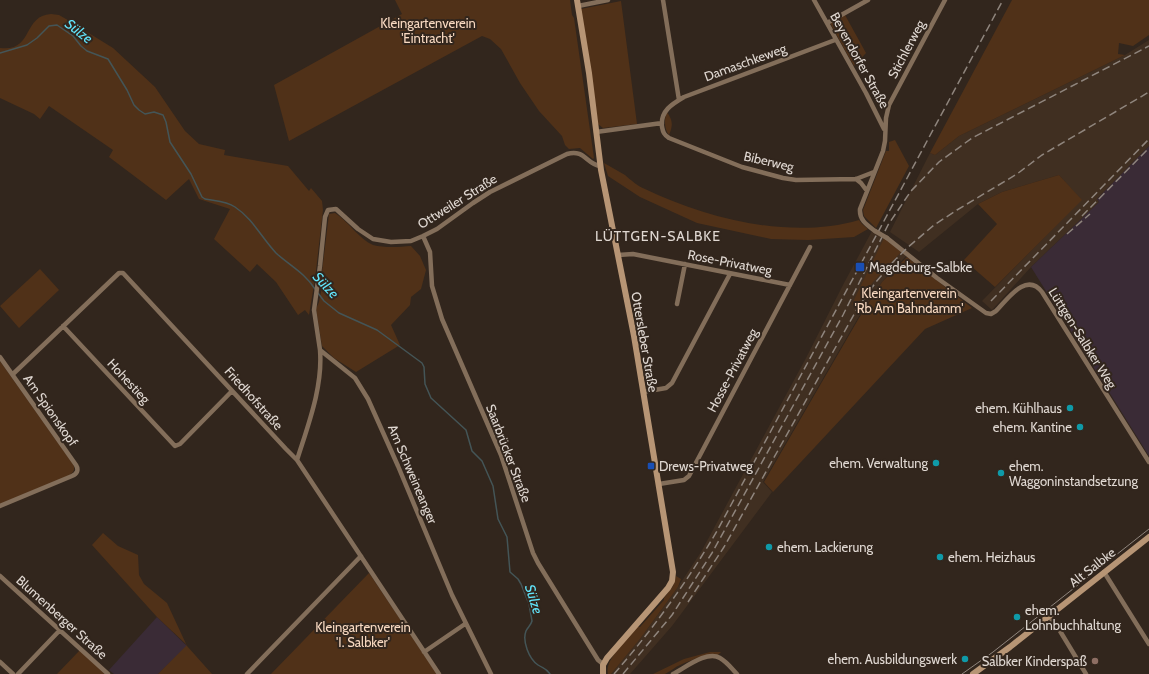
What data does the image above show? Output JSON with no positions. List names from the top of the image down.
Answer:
{
  "streets": {
    "main road": ["Ottersleber Straße", "Alt Salbke"],
    "street": [
      "Stichlerweg",
      "Beyendorfer Straße",
      "Damaschkeweg",
      "Biberweg",
      "Ottweiler Straße",
      "Rose-Privatweg",
      "Lüttgen-Salbker Weg",
      "Hosse-Privatweg",
      "Hohestieg",
      "Friedhofstraße",
      "Am Spionskopf",
      "Saarbrücker Straße",
      "Am Schweineanger",
      "Blumenberger Straße"
    ]
  },
  "crossings": [
    ["Stichlerweg", "Beyendorfer Straße"],
    ["Stichlerweg", "Lüttgen-Salbker Weg"],
    ["Beyendorfer Straße", "Damaschkeweg"],
    ["Beyendorfer Straße", "Lüttgen-Salbker Weg"],
    ["Damaschkeweg", "Biberweg"],
    ["Biberweg", "Lüttgen-Salbker Weg"],
    ["Ottweiler Straße", "Ottersleber Straße"],
    ["Ottweiler Straße", "Saarbrücker Straße"],
    ["Ottweiler Straße", "Am Schweineanger"],
    ["Rose-Privatweg", "Ottersleber Straße"],
    ["Rose-Privatweg", "Hosse-Privatweg"],
    ["Ottersleber Straße", "Hosse-Privatweg"],
    ["Ottersleber Straße", "Saarbrücker Straße"],
    ["Hohestieg", "Friedhofstraße"],
    ["Friedhofstraße", "Am Spionskopf"]
  ],
  "districts": ["LÜTTGEN-SALBKE"],
  "water": ["Sülze"],
  "parks": ["Kleingartenverein 'Eintracht'", "Kleingartenverein 'Rb Am Bahndamm'", "Kleingartenverein 'I. Salbker'"],
  "places": {
    "transit": ["Magdeburg-Salbke", "Drews-Privatweg"],
    "other": [
      "ehem. Kühlhaus",
      "ehem. Kantine",
      "ehem. Verwaltung",
      "ehem. Waggoninstandsetzung",
      "ehem. Lackierung",
      "ehem. Heizhaus",
      "ehem. Lohnbuchhaltung",
      "ehem. Ausbildungswerk",
      "Salbker Kinderspaß"
    ]
  }
}
